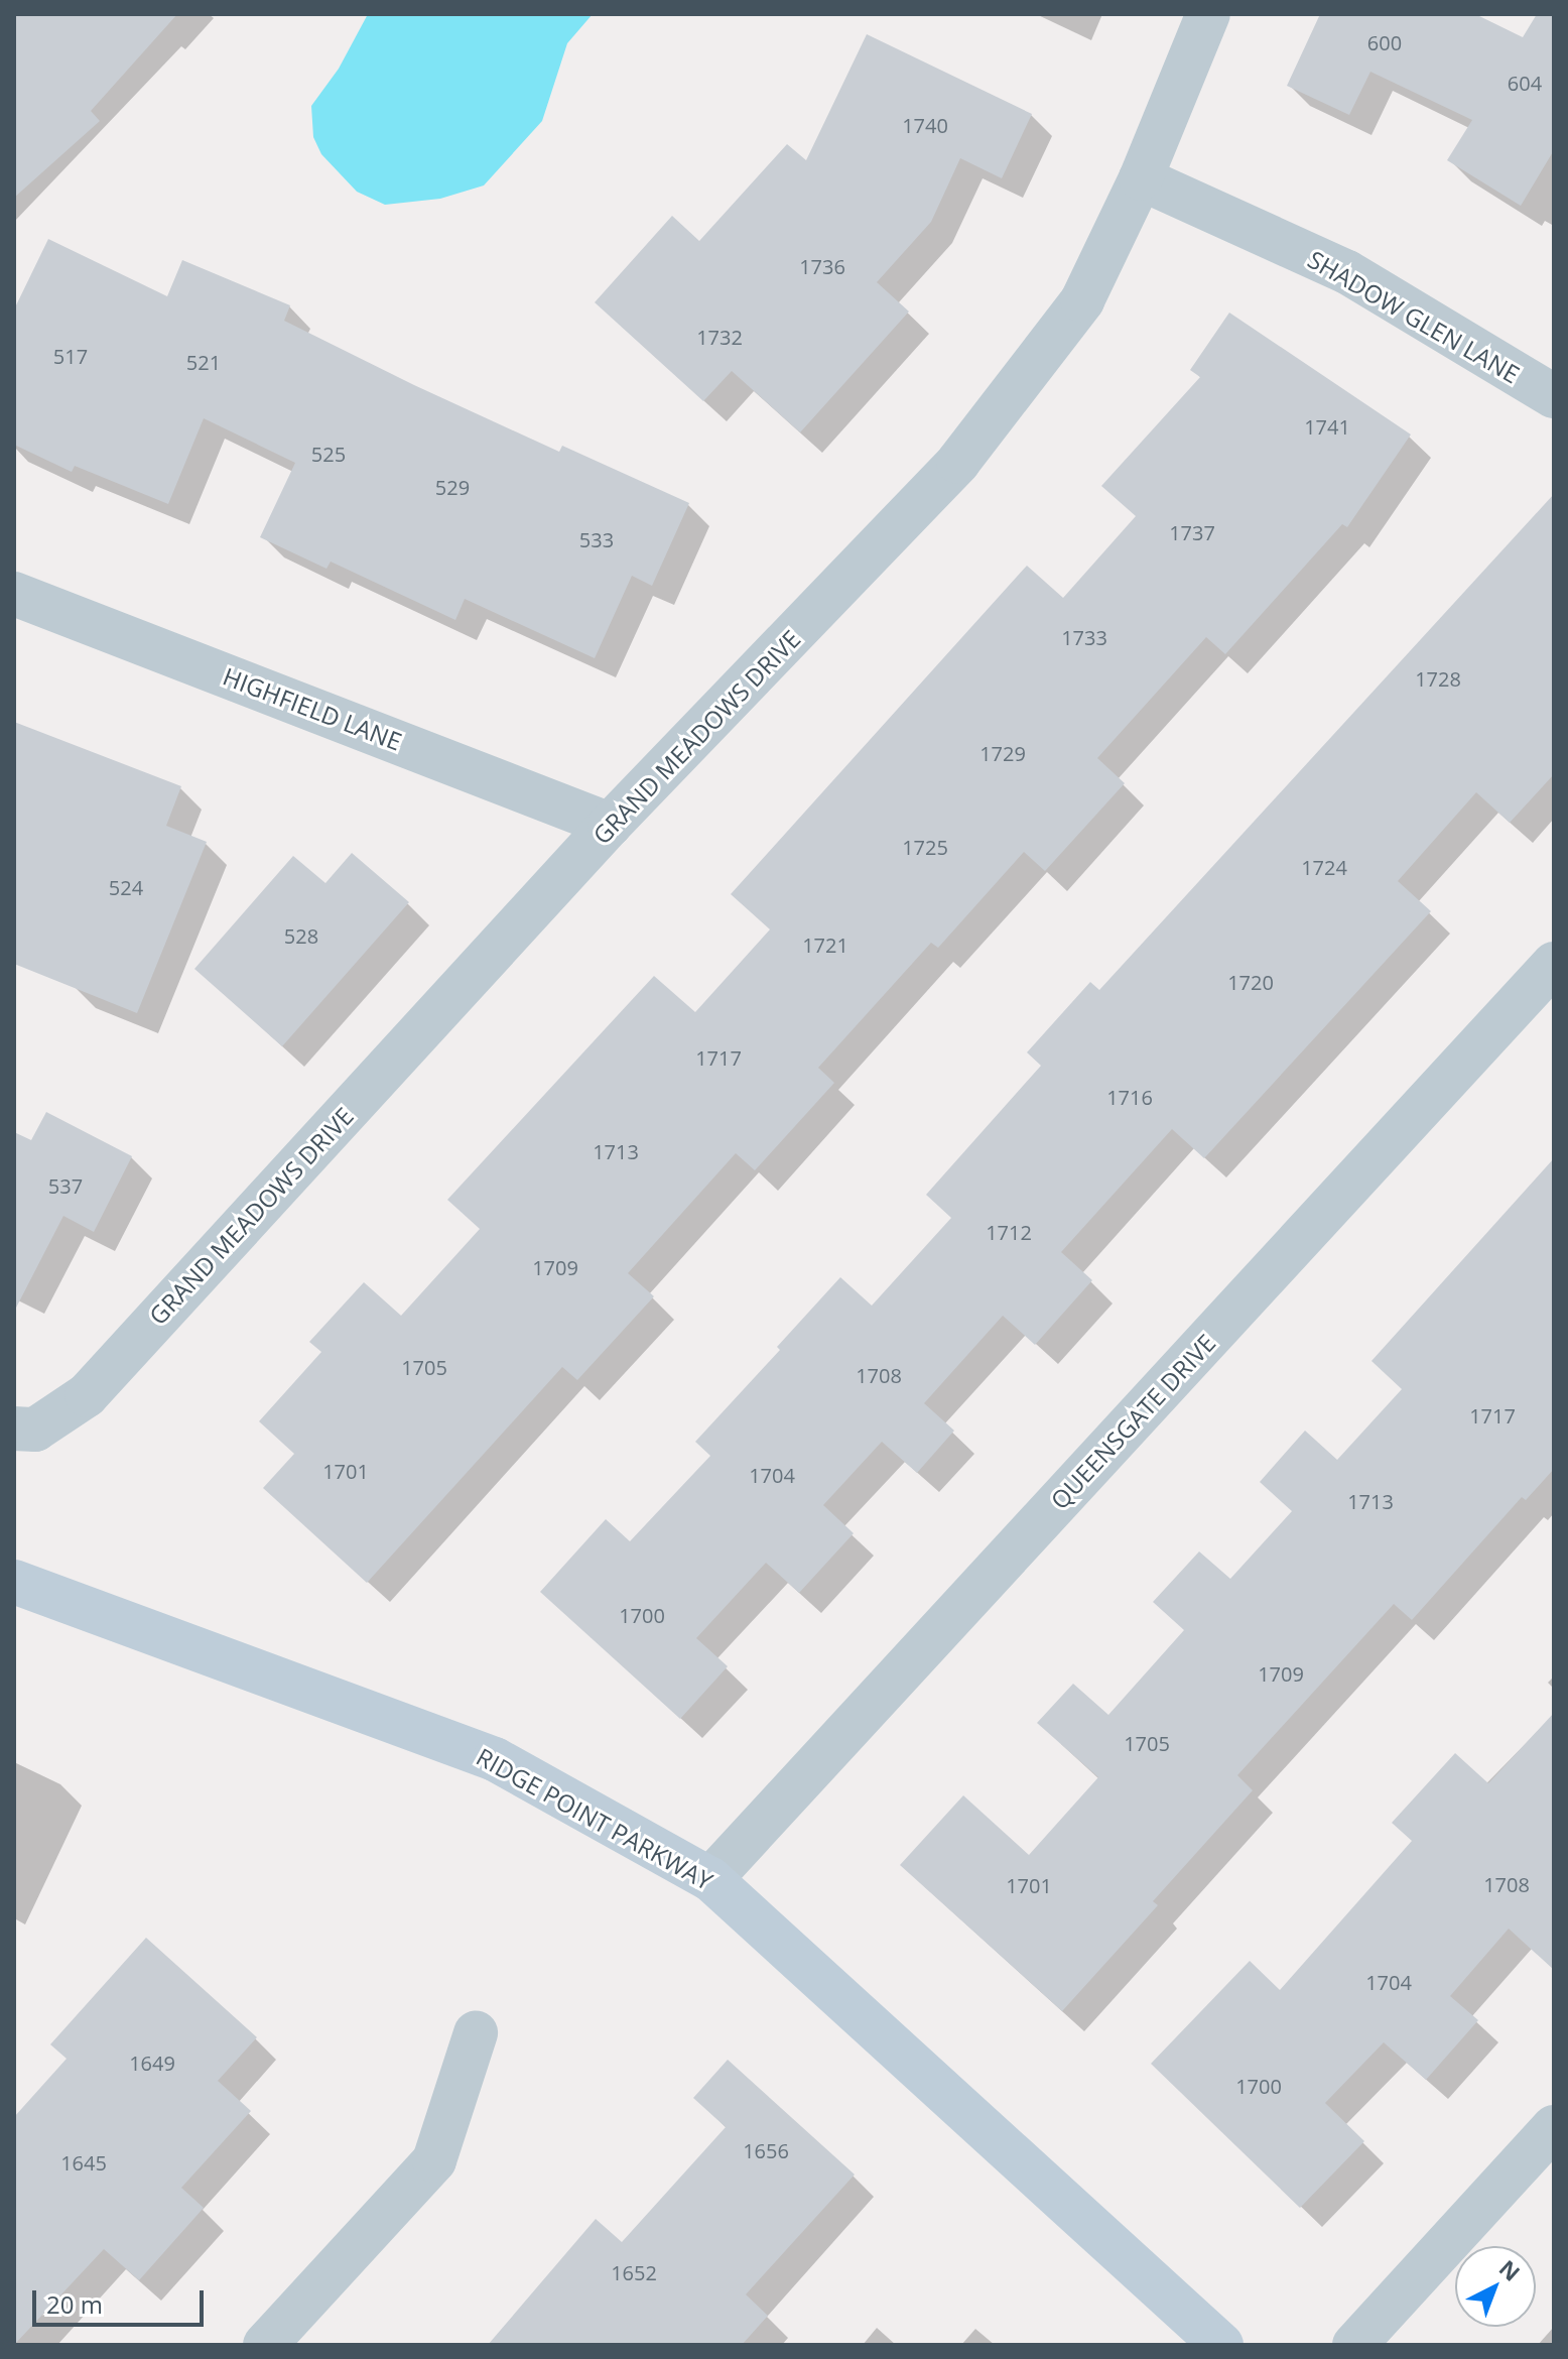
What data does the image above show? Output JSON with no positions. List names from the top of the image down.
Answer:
{
  "streets": {
    "street": [
      "SHADOW GLEN LANE",
      "HIGHFIELD LANE",
      "GRAND MEADOWS DRIVE",
      "QUEENSGATE DRIVE",
      "RIDGE POINT PARKWAY"
    ]
  },
  "crossings": [
    ["SHADOW GLEN LANE", "GRAND MEADOWS DRIVE"],
    ["HIGHFIELD LANE", "GRAND MEADOWS DRIVE"],
    ["QUEENSGATE DRIVE", "RIDGE POINT PARKWAY"]
  ],
  "house_numbers": [
    "600",
    "604",
    "1740",
    "1736",
    "1732",
    "517",
    "521",
    "1741",
    "525",
    "529",
    "1737",
    "533",
    "1733",
    "1728",
    "1729",
    "1725",
    "1724",
    "524",
    "528",
    "1721",
    "1720",
    "1717",
    "1716",
    "1713",
    "537",
    "1712",
    "1709",
    "1705",
    "1708",
    "1717",
    "1701",
    "1704",
    "1713",
    "1700",
    "1709",
    "1705",
    "1708",
    "1701",
    "1704",
    "1649",
    "1700",
    "1656",
    "1645",
    "1652"
  ],
  "scale_bar": "20 m",
  "north": "top right"
}
